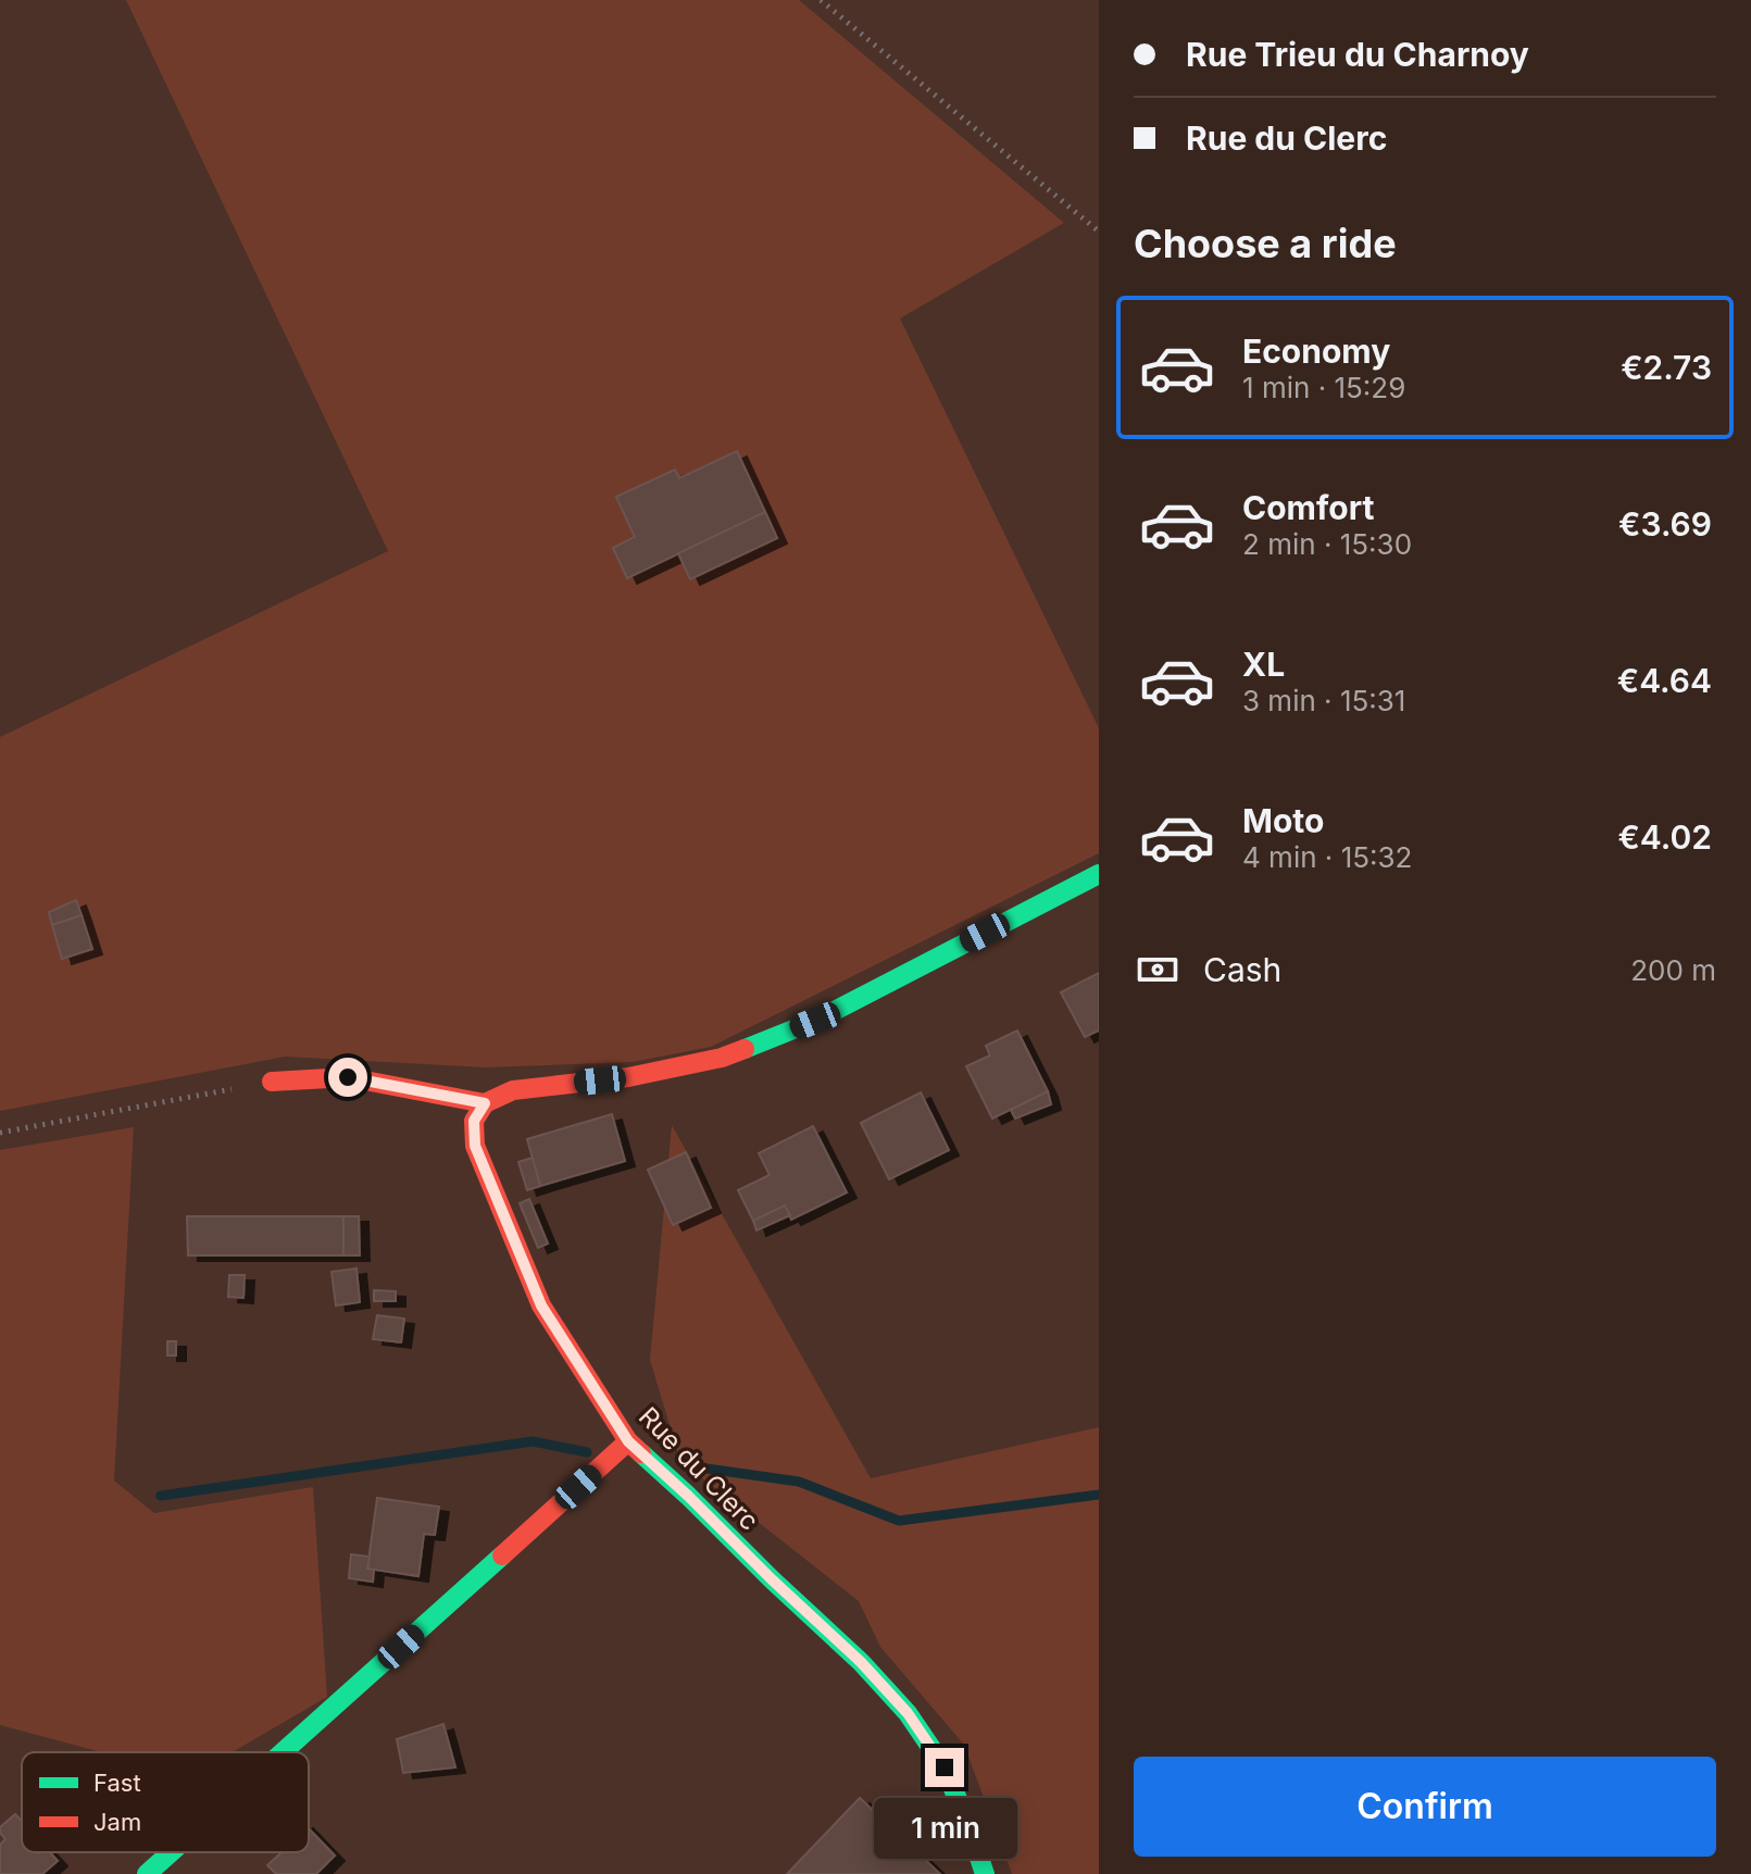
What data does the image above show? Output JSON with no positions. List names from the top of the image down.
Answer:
{
  "streets": {
    "street": ["Rue du Clerc"]
  },
  "legend": ["Fast", "Jam"],
  "page": {
    "banner": ["Rue Trieu du Charnoy", "Rue du Clerc"],
    "heading": "Choose a ride",
    "list": [
      {
        "name": "Economy",
        "note": "1 min · 15:29",
        "value": "€2.73"
      },
      {
        "name": "Comfort",
        "note": "2 min · 15:30",
        "value": "€3.69"
      },
      {
        "name": "XL",
        "note": "3 min · 15:31",
        "value": "€4.64"
      },
      {
        "name": "Moto",
        "note": "4 min · 15:32",
        "value": "€4.02"
      }
    ],
    "pay": ["Cash", "200 m"],
    "buttons": "Confirm",
    "bubble": "1 min"
  }
}
